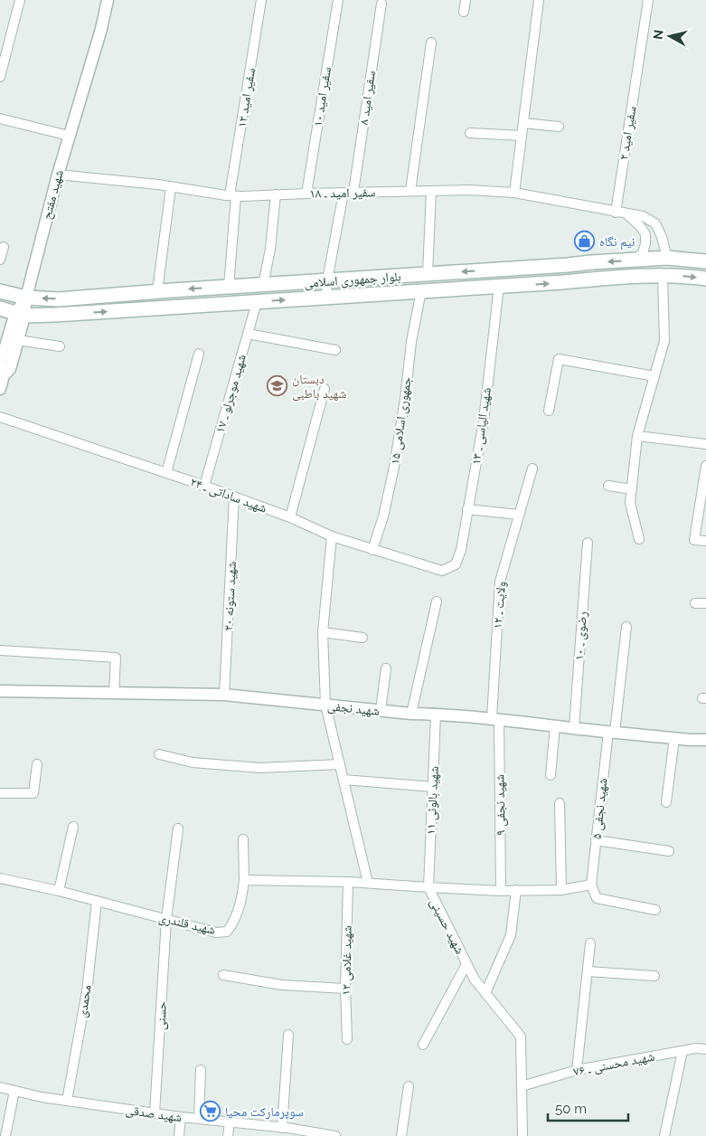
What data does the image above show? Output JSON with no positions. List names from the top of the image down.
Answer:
{
  "streets": {
    "main road": ["بلوار جمهوری اسلامی"],
    "street": [
      "سفیر امید ۱۰",
      "سفیر امید ۱۲",
      "سفیر امید ۸",
      "سفیر امید ۲",
      "سفیر امید ـ ۱۸",
      "شهید مفتح",
      "شهید موجرلو ـ ۱۷",
      "جمهوری اسلامی ۱۵",
      "شهید الیاسی ـ ۱۳",
      "شهید ساداتی ـ ۲۴",
      "شهید ستونه ۲۰",
      "ولایت ـ ۱۲",
      "رضوی ـ ۱۰",
      "شهید نجفی",
      "شهید بالوئی ۱۱",
      "شهید نجفی ۹",
      "شهید نجفی ۵",
      "شهید قلندری",
      "شهید حسینی",
      "شهید غلامی ۱۲",
      "محمدی",
      "حسنی",
      "شهید محسنی ـ ۷۶",
      "شهید صدقی"
    ]
  },
  "crossings": [
    ["سفیر امید ۱۰", "سفیر امید ـ ۱۸"],
    ["سفیر امید ۱۲", "سفیر امید ـ ۱۸"],
    ["سفیر امید ۱۲", "بلوار جمهوری اسلامی"],
    ["سفیر امید ۸", "سفیر امید ـ ۱۸"],
    ["سفیر امید ۲", "سفیر امید ـ ۱۸"],
    ["سفیر امید ـ ۱۸", "شهید مفتح"],
    ["سفیر امید ـ ۱۸", "بلوار جمهوری اسلامی"],
    ["شهید مفتح", "بلوار جمهوری اسلامی"],
    ["بلوار جمهوری اسلامی", "شهید موجرلو ـ ۱۷"],
    ["بلوار جمهوری اسلامی", "جمهوری اسلامی ۱۵"],
    ["بلوار جمهوری اسلامی", "شهید الیاسی ـ ۱۳"],
    ["شهید موجرلو ـ ۱۷", "شهید ساداتی ـ ۲۴"],
    ["جمهوری اسلامی ۱۵", "شهید ساداتی ـ ۲۴"],
    ["شهید الیاسی ـ ۱۳", "شهید ساداتی ـ ۲۴"],
    ["شهید ساداتی ـ ۲۴", "شهید ستونه ۲۰"],
    ["شهید ستونه ۲۰", "شهید نجفی"],
    ["ولایت ـ ۱۲", "شهید نجفی"],
    ["ولایت ـ ۱۲", "شهید نجفی ۹"],
    ["رضوی ـ ۱۰", "شهید نجفی"],
    ["شهید نجفی", "شهید بالوئی ۱۱"],
    ["شهید نجفی", "شهید نجفی ۹"],
    ["شهید نجفی", "شهید نجفی ۵"],
    ["شهید بالوئی ۱۱", "شهید حسینی"],
    ["شهید قلندری", "محمدی"],
    ["شهید قلندری", "حسنی"],
    ["شهید حسینی", "شهید محسنی ـ ۷۶"],
    ["محمدی", "شهید صدقی"],
    ["حسنی", "شهید صدقی"]
  ],
  "places": {
    "shop": ["نیم نگاه"],
    "school or university": ["دبستان شهید باطبی"],
    "supermarket": ["سوپرمارکت محیا"]
  },
  "scale_bar": "50 m",
  "north": "left"
}
